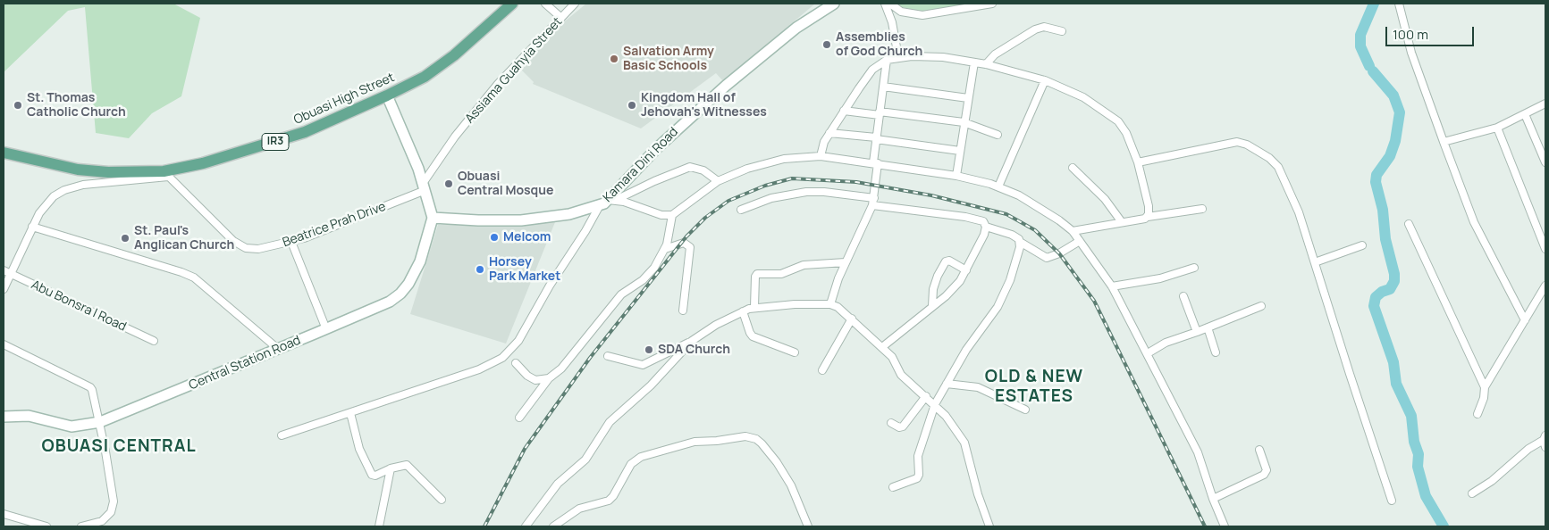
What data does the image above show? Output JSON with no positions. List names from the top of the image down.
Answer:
{
  "streets": {
    "main road": ["Obuasi High Street", "IR3"],
    "street": [
      "Assiama Guahyia Street",
      "Kamara Dini Road",
      "Beatrice Prah Drive",
      "Abu Bonsra I Road",
      "Central Station Road"
    ]
  },
  "crossings": [
    ["Assiama Guahyia Street", "Beatrice Prah Drive"],
    ["Obuasi High Street", "Beatrice Prah Drive"],
    ["Kamara Dini Road", "Central Station Road"]
  ],
  "districts": ["OLD & NEW ESTATES", "OBUASI CENTRAL"],
  "places": [
    "Assemblies of God Church",
    "Salvation Army Basic Schools",
    "St. Thomas Catholic Church",
    "Kingdom Hall of Jehovah's Witnesses",
    "Obuasi Central Mosque",
    "Melcom",
    "St. Paul's Anglican Church",
    "Horsey Park Market",
    "SDA Church"
  ],
  "scale_bar": "100 m"
}
